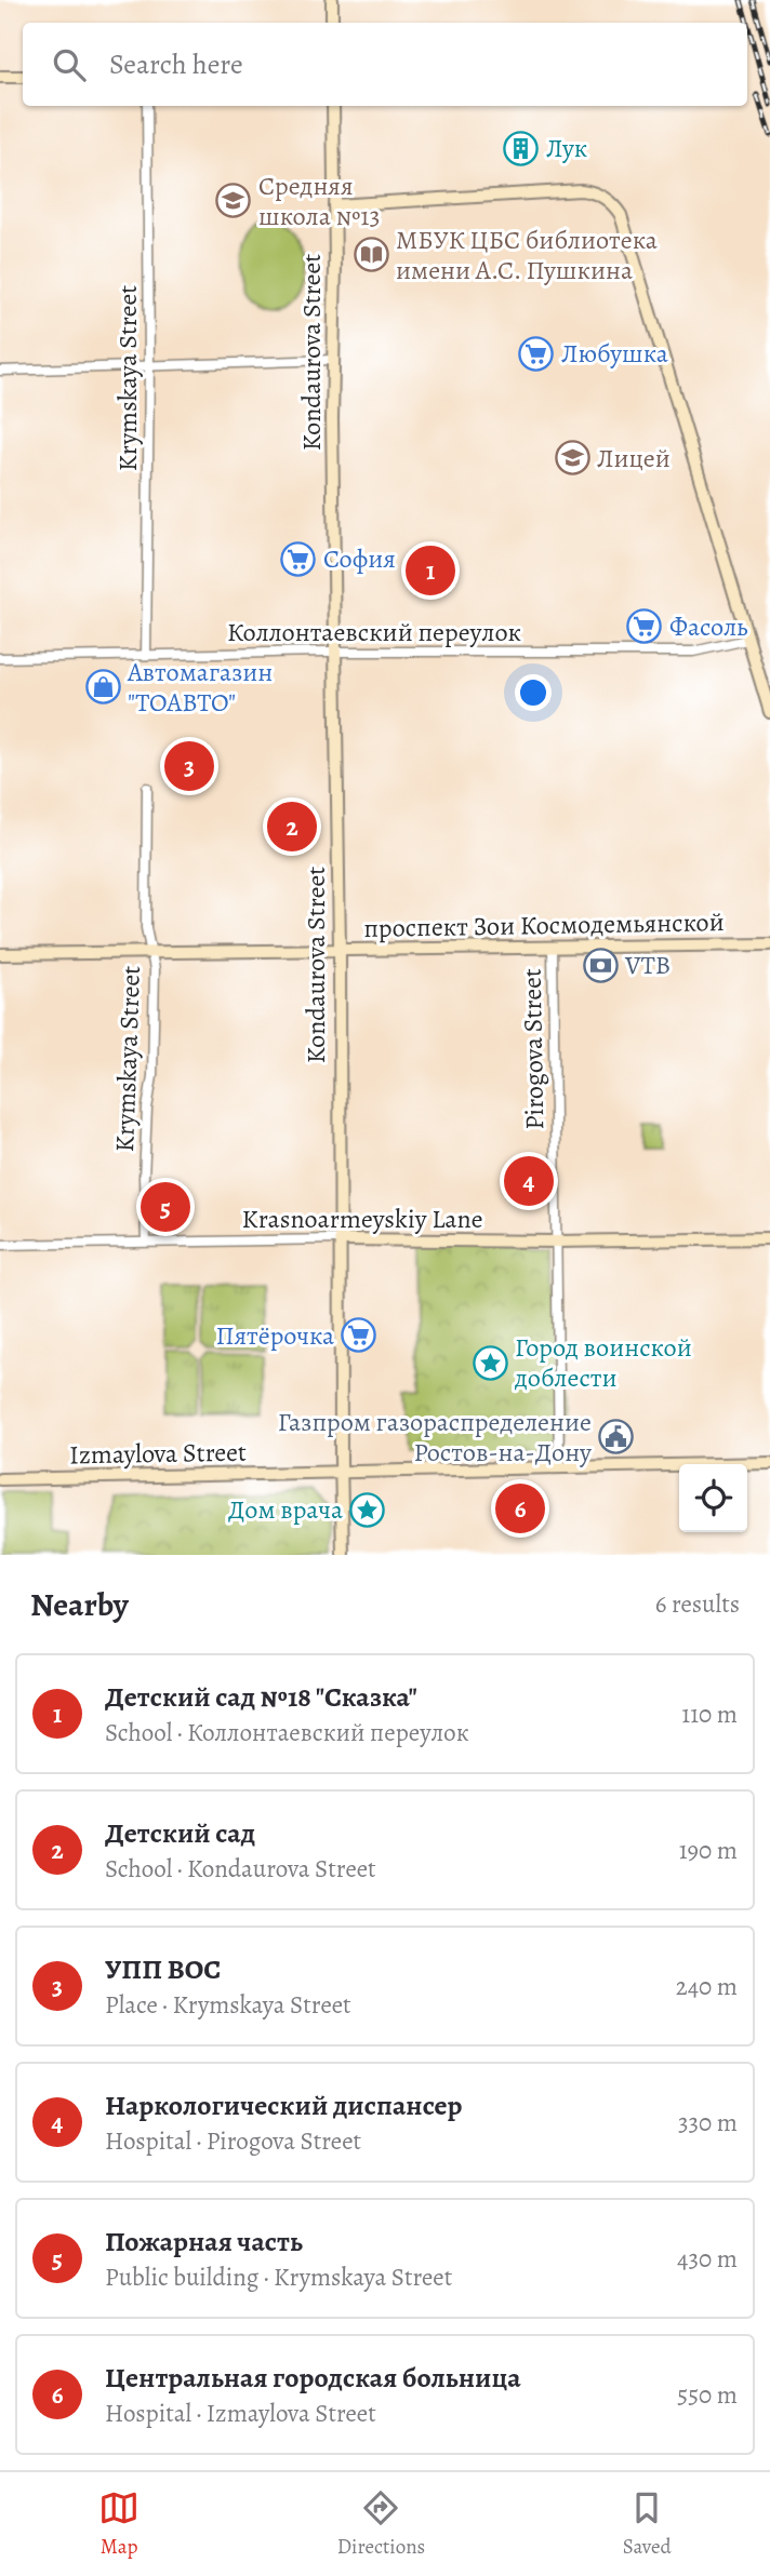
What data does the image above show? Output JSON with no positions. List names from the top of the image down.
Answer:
{
  "streets": {
    "street": [
      "Kondaurova Street",
      "Krymskaya Street",
      "Коллонтаевский переулок",
      "проспект Зои Космодемьянской",
      "Pirogova Street",
      "Krasnoarmeyskiy Lane",
      "Izmaylova Street"
    ]
  },
  "crossings": [
    ["Kondaurova Street", "Коллонтаевский переулок"],
    ["Kondaurova Street", "проспект Зои Космодемьянской"],
    ["Kondaurova Street", "Krasnoarmeyskiy Lane"],
    ["Kondaurova Street", "Izmaylova Street"],
    ["Krymskaya Street", "Коллонтаевский переулок"],
    ["Krymskaya Street", "проспект Зои Космодемьянской"],
    ["Krymskaya Street", "Krasnoarmeyskiy Lane"],
    ["проспект Зои Космодемьянской", "Pirogova Street"],
    ["Pirogova Street", "Krasnoarmeyskiy Lane"],
    ["Pirogova Street", "Izmaylova Street"]
  ],
  "places": {
    "building": ["Лук"],
    "school or university": ["Средняя школа №13", "Лицей"],
    "library": ["МБУК ЦБС библиотека имени А.С. Пушкина"],
    "supermarket": [
      "Любушка",
      "София",
      "Фасоль",
      "Пятёрочка"
    ],
    "shop": ["Автомагазин \"ТОАВТО\""],
    "bank": ["VTB"],
    "place": ["Город воинской доблести", "Дом врача"],
    "public building": ["Газпром газораспределение Ростов-на-Дону"]
  },
  "page": {
    "search": "Search here",
    "pins": [
      "1",
      "3",
      "2",
      "4",
      "5",
      "6"
    ],
    "heading": ["Nearby", "6 results"],
    "list": [
      {
        "mark": "1",
        "name": "Детский сад №18 \"Сказка\"",
        "note": "School · Коллонтаевский переулок",
        "value": "110 m"
      },
      {
        "mark": "2",
        "name": "Детский сад",
        "note": "School · Kondaurova Street",
        "value": "190 m"
      },
      {
        "mark": "3",
        "name": "УПП ВОС",
        "note": "Place · Krymskaya Street",
        "value": "240 m"
      },
      {
        "mark": "4",
        "name": "Наркологический диспансер",
        "note": "Hospital · Pirogova Street",
        "value": "330 m"
      },
      {
        "mark": "5",
        "name": "Пожарная часть",
        "note": "Public building · Krymskaya Street",
        "value": "430 m"
      },
      {
        "mark": "6",
        "name": "Центральная городская больница",
        "note": "Hospital · Izmaylova Street",
        "value": "550 m"
      }
    ],
    "nav": ["Map", "Directions", "Saved"]
  }
}
